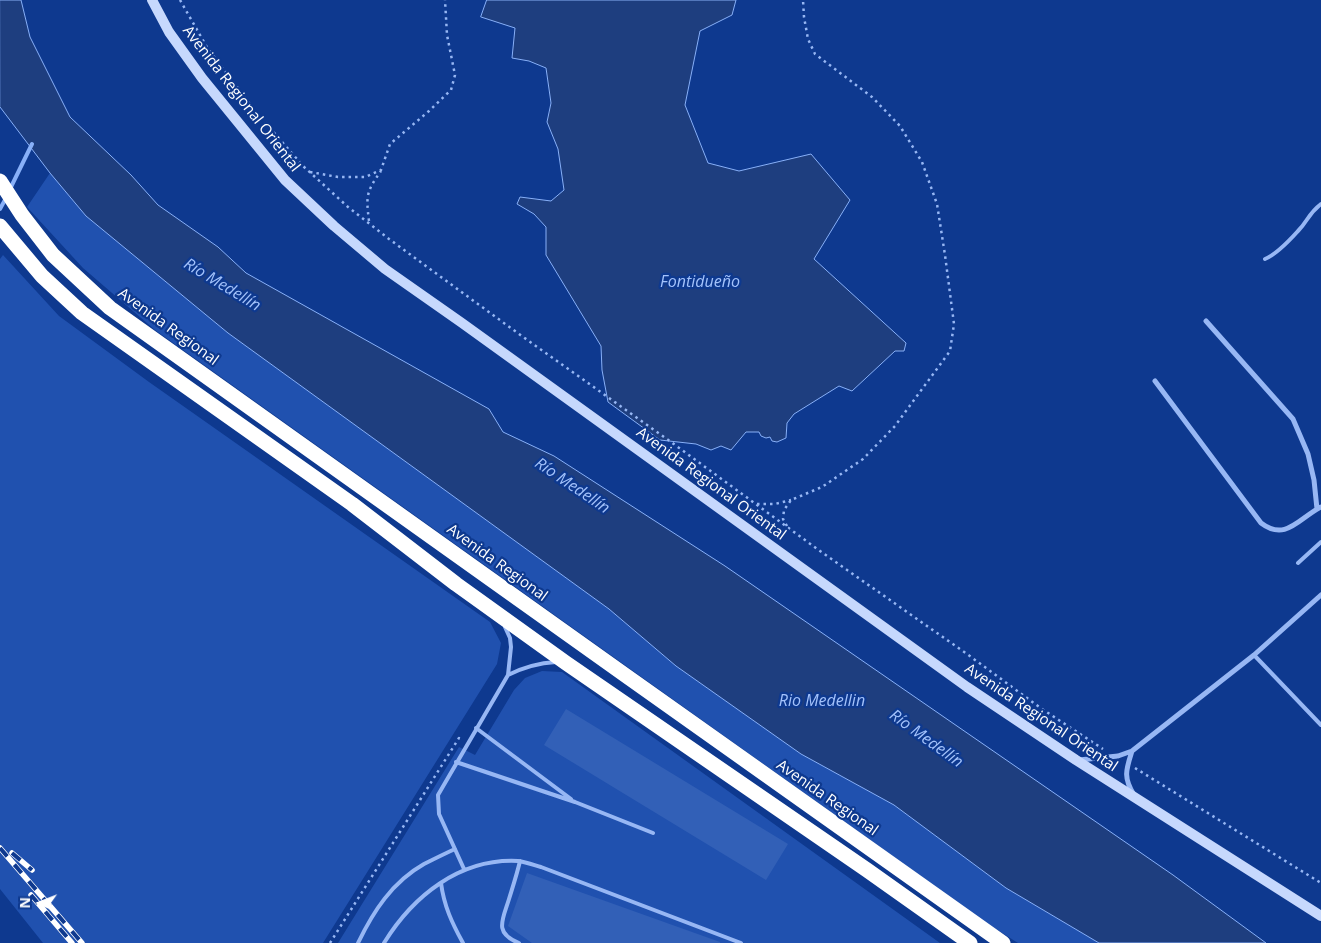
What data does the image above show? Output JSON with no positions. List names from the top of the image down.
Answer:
{
  "streets": {
    "highway": ["Avenida Regional"],
    "main road": ["Avenida Regional Oriental"]
  },
  "water": ["Fontidueño", "Río Medellín", "Rio Medellin"],
  "north": "left"
}
